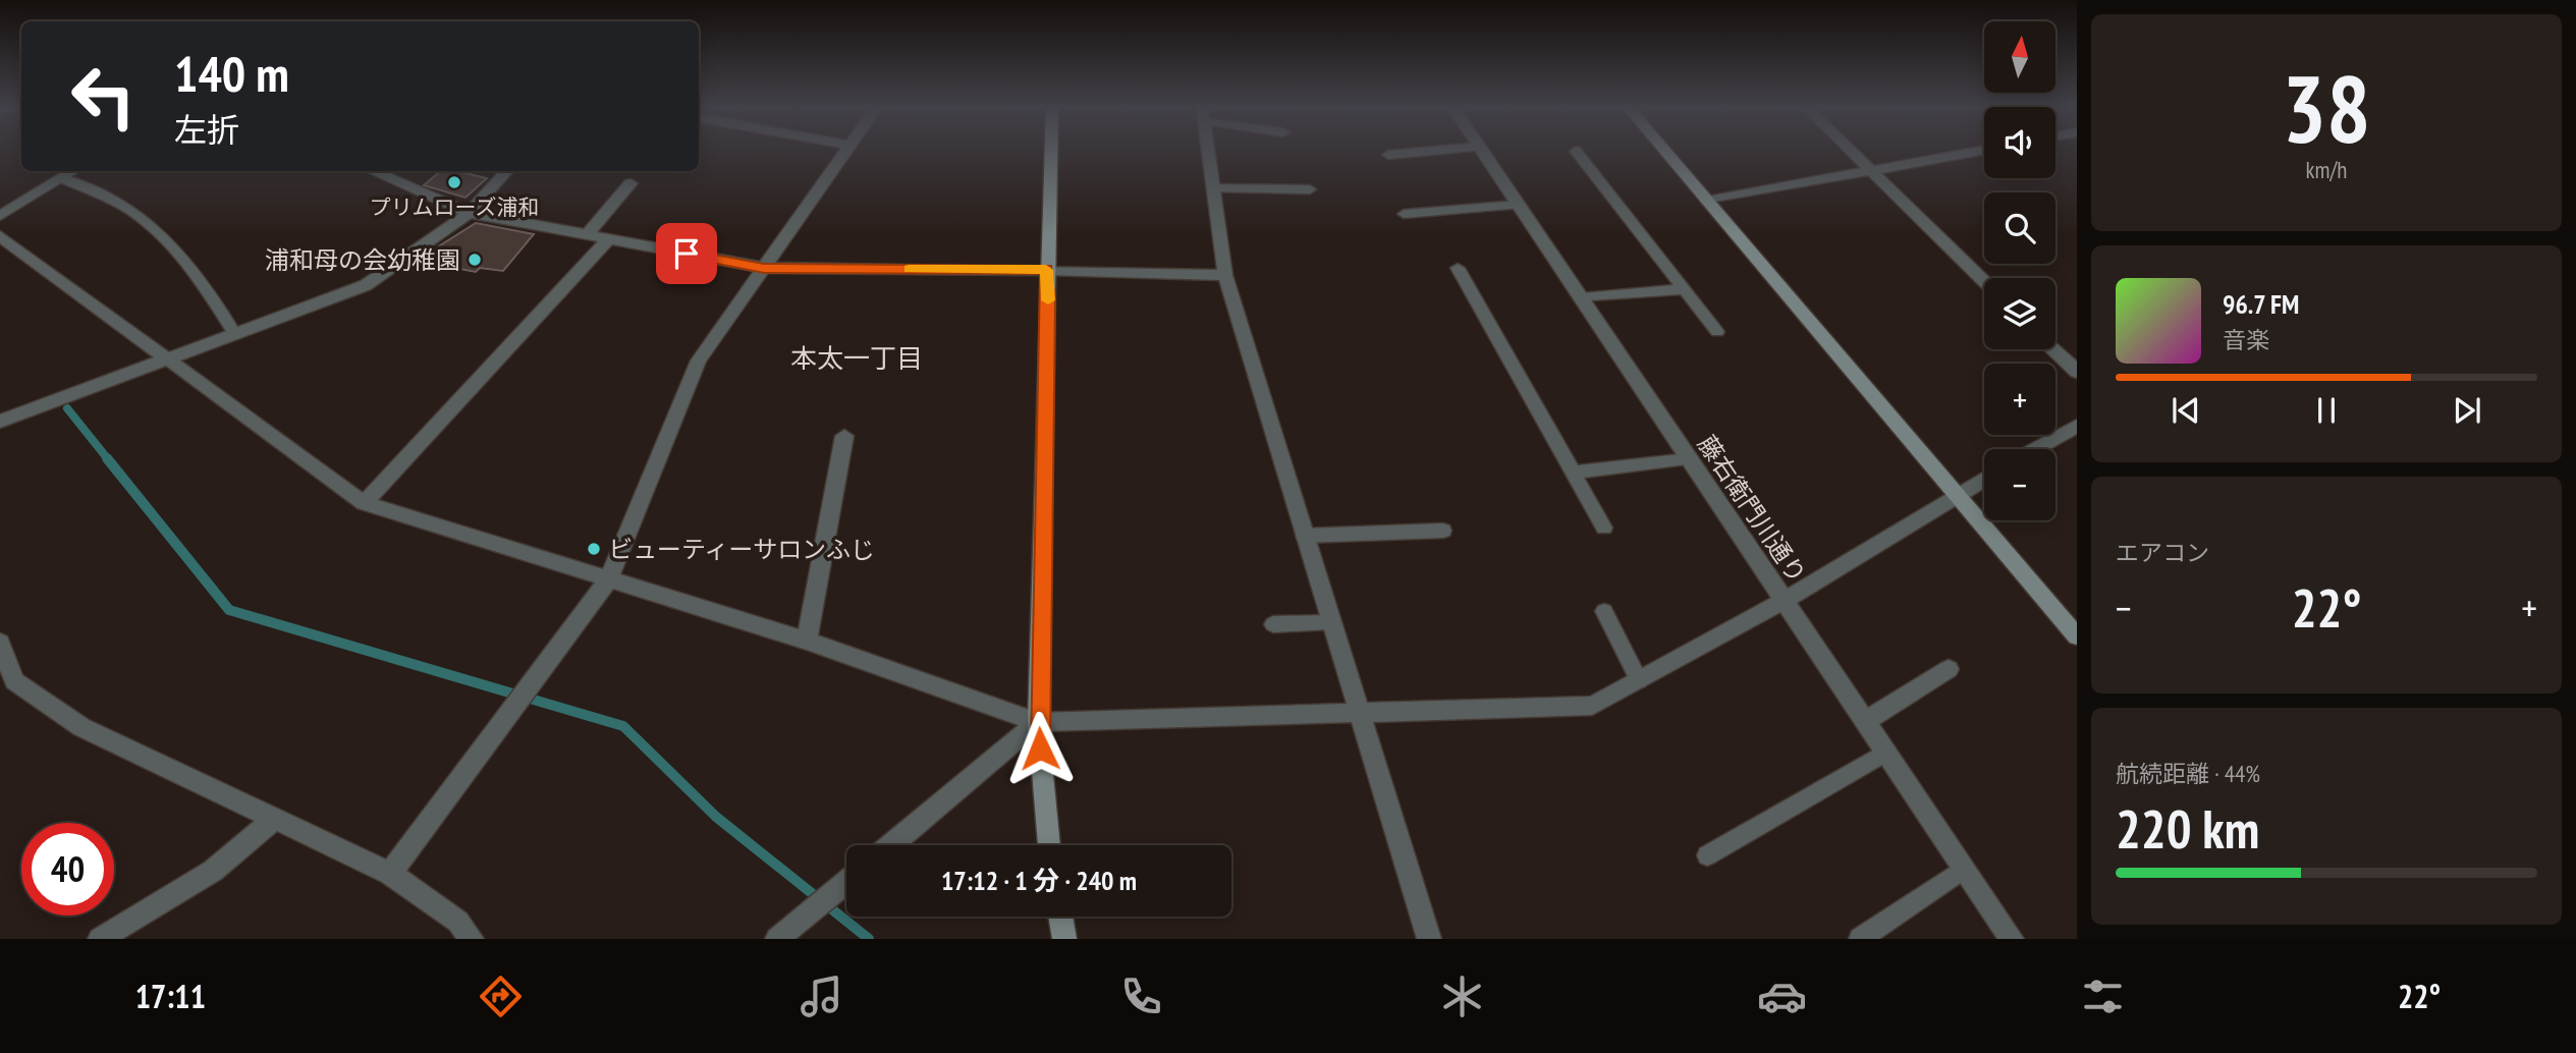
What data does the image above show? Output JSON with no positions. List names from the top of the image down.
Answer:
{
  "streets": {
    "street": ["藤右衛門川通り"]
  },
  "districts": ["本太一丁目"],
  "places": ["プリムローズ浦和", "浦和母の会幼稚園", "ビューティーサロンふじ"],
  "north": "top",
  "page": {
    "tile": [
      ["38", "km/h"],
      "エアコン",
      ["航続距離 · 44%", "220 km"]
    ],
    "map_buttons": ["+", "−"],
    "turn": ["140 m", "左折"],
    "song": ["96.7 FM", "音楽"],
    "heat": ["−", "22°", "+"],
    "limit": "40",
    "trip": "17:12 · 1 分 · 240 m",
    "tabs": ["17:11", "22°"]
  }
}
